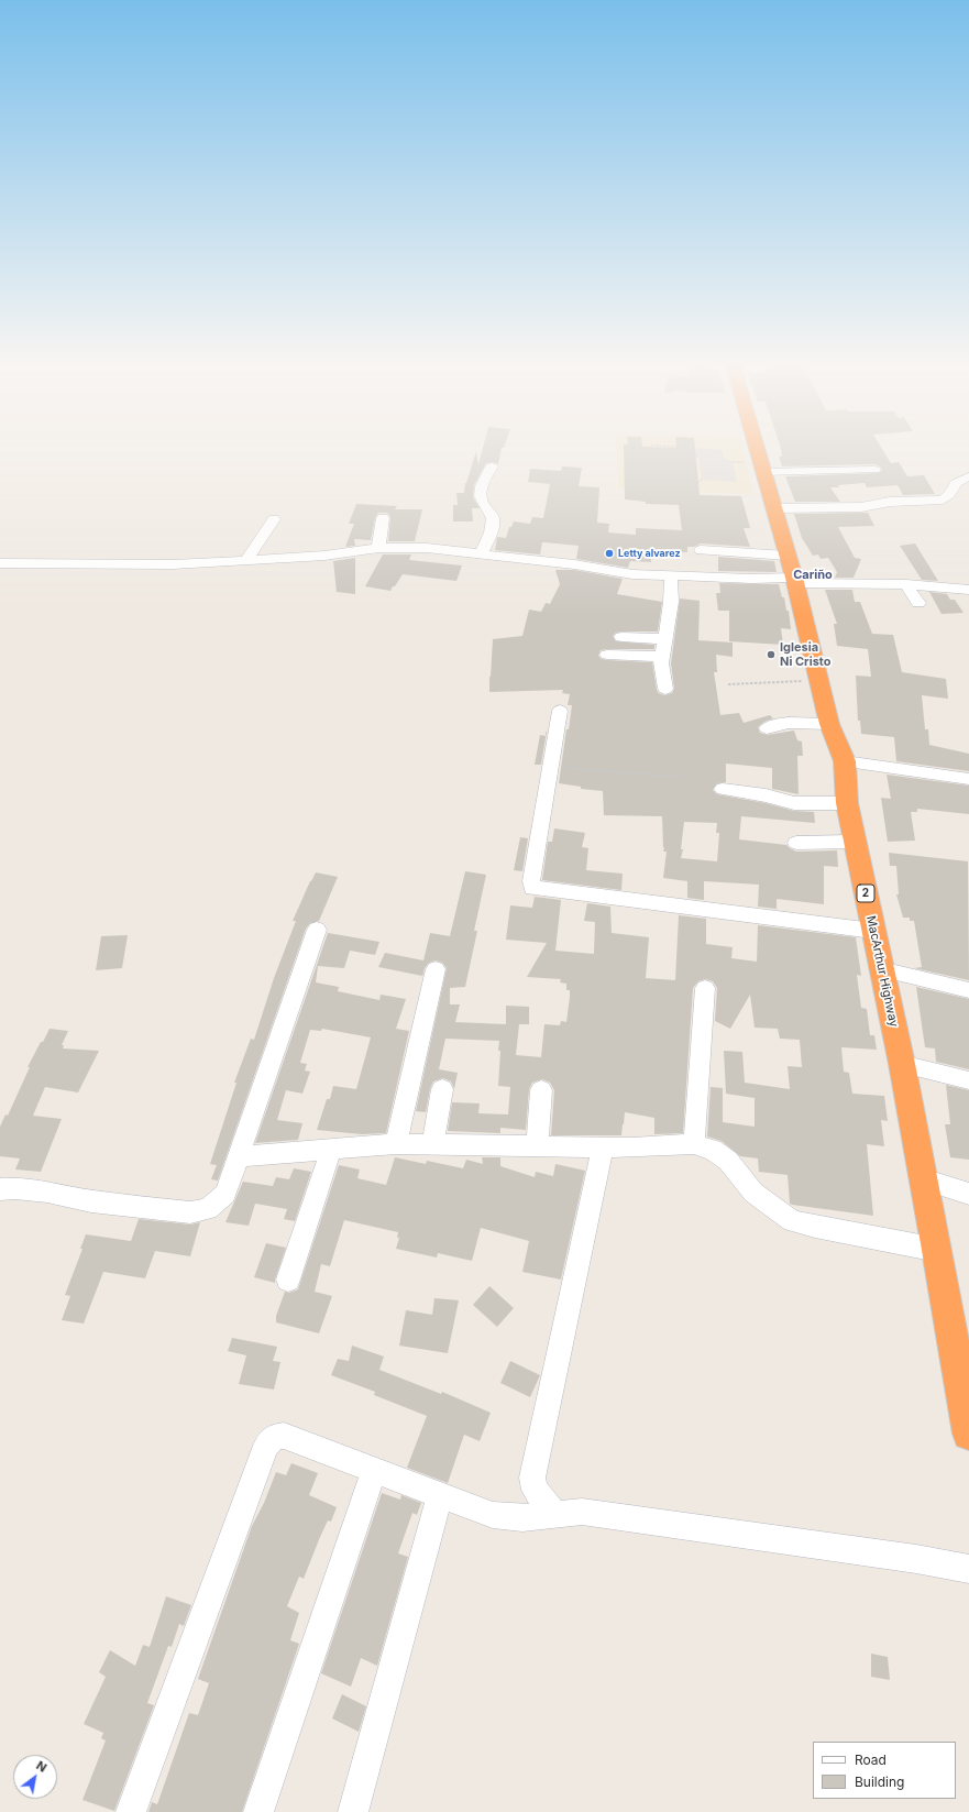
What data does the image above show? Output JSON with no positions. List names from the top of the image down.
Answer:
{
  "streets": {
    "highway": ["2", "MacArthur Highway"]
  },
  "districts": ["Cariño"],
  "places": ["Letty alvarez", "Iglesia Ni Cristo"],
  "legend": ["Road", "Building"],
  "north": "top right"
}
